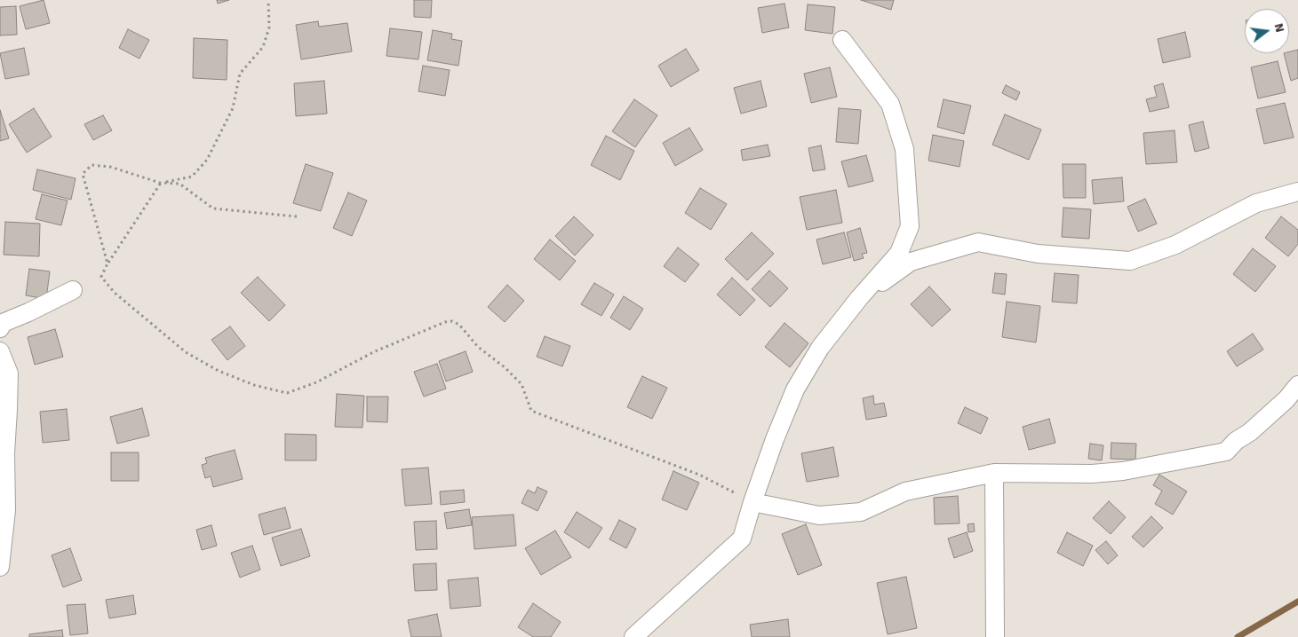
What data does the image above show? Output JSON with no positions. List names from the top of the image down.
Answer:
{
  "north": "right"
}
